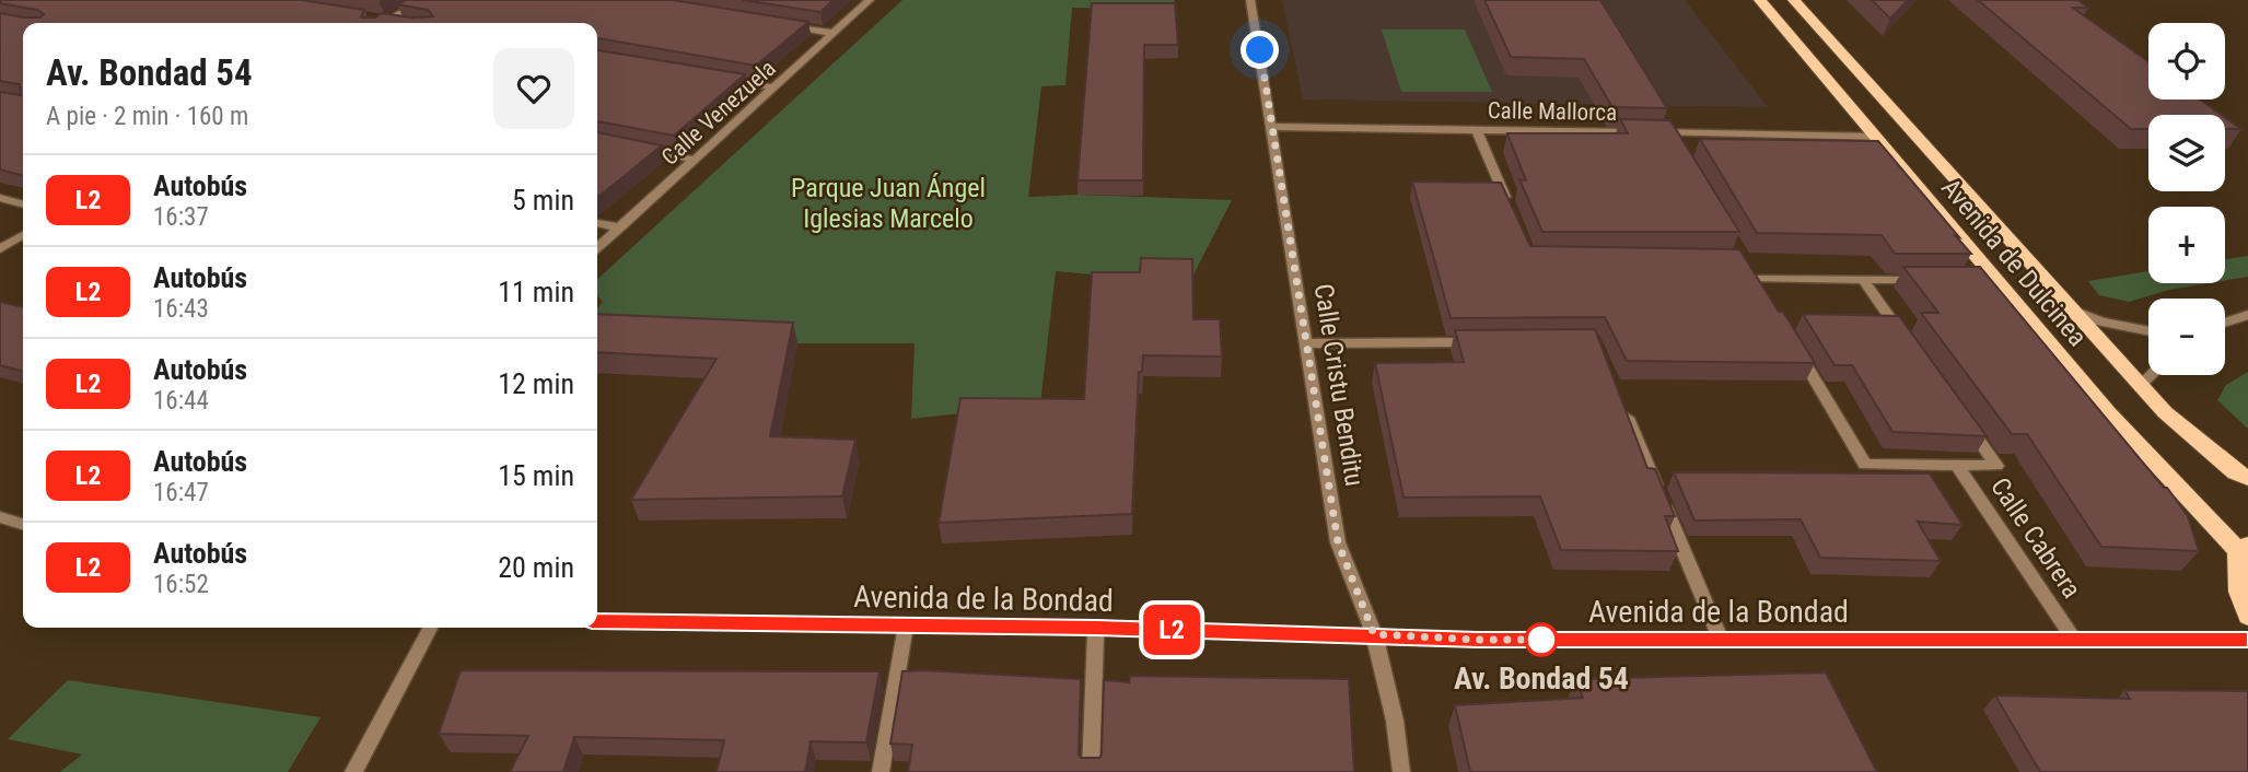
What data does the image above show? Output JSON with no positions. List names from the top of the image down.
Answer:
{
  "streets": {
    "main road": ["Avenida de Dulcinea"],
    "street": [
      "Calle Mallorca",
      "Calle Venezuela",
      "Calle Cristu Benditu",
      "Calle Cabrera",
      "Avenida de la Bondad"
    ]
  },
  "crossings": [
    ["Calle Mallorca", "Avenida de Dulcinea"],
    ["Calle Mallorca", "Calle Cristu Benditu"],
    ["Calle Cristu Benditu", "Avenida de la Bondad"],
    ["Calle Cabrera", "Avenida de la Bondad"]
  ],
  "parks": ["Parque Juan Ángel Iglesias Marcelo"],
  "places": ["Av. Bondad 54"],
  "lines": ["bus line L2"],
  "page": {
    "on_map": "L2",
    "map_buttons": ["+", "−"],
    "heading": ["Av. Bondad 54", "A pie · 2 min · 160 m"],
    "list": [
      {
        "mark": "L2",
        "name": "Autobús",
        "note": "16:37",
        "value": "5 min"
      },
      {
        "mark": "L2",
        "name": "Autobús",
        "note": "16:43",
        "value": "11 min"
      },
      {
        "mark": "L2",
        "name": "Autobús",
        "note": "16:44",
        "value": "12 min"
      },
      {
        "mark": "L2",
        "name": "Autobús",
        "note": "16:47",
        "value": "15 min"
      },
      {
        "mark": "L2",
        "name": "Autobús",
        "note": "16:52",
        "value": "20 min"
      }
    ]
  }
}
